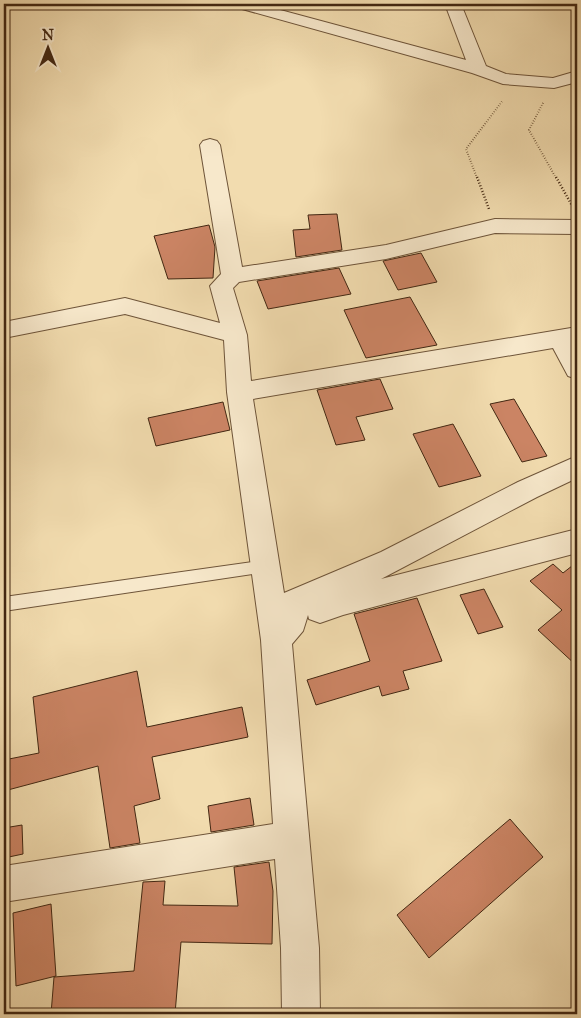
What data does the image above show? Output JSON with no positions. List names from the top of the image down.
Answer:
{
  "north": "top"
}
